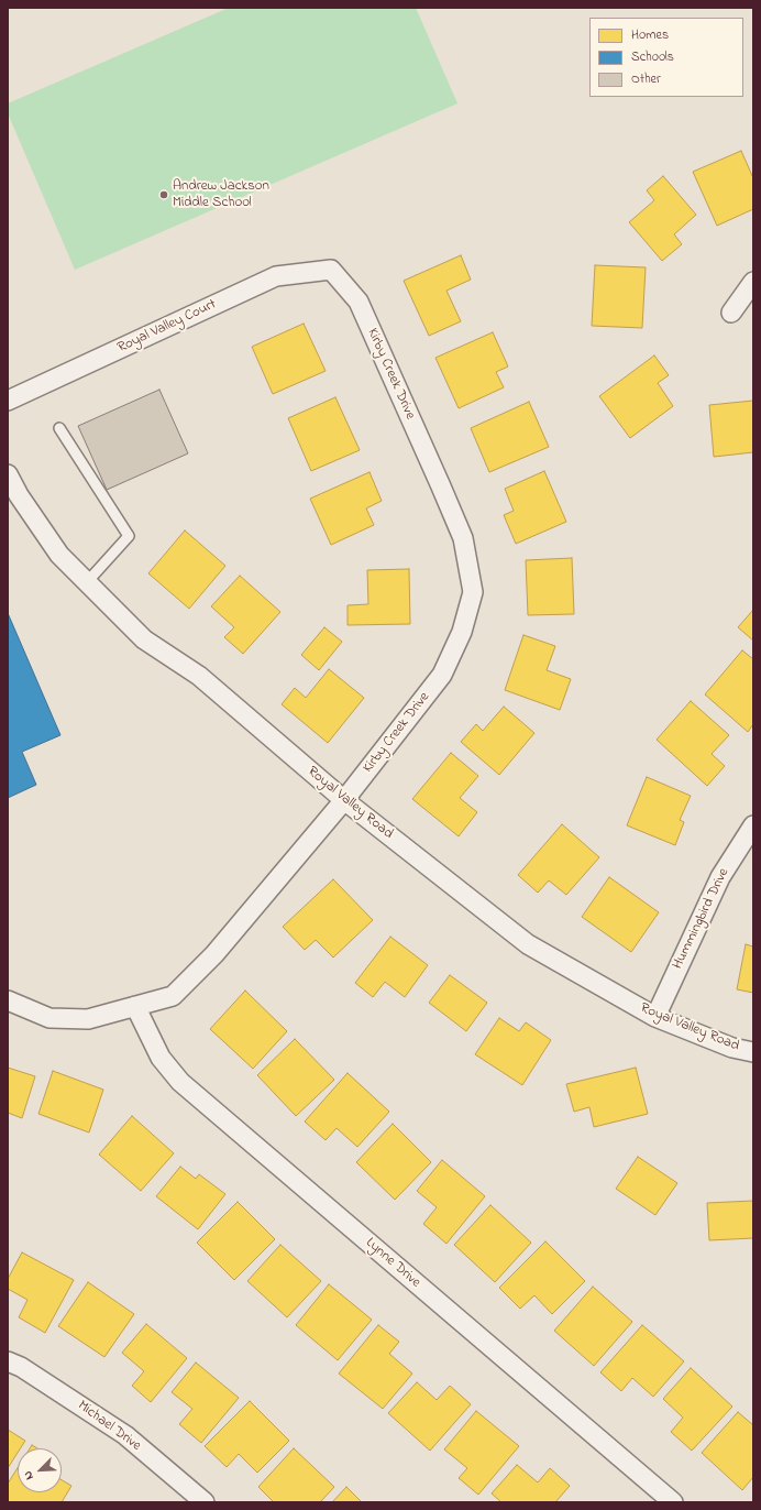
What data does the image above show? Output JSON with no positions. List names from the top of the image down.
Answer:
{
  "streets": {
    "street": [
      "Royal Valley Court",
      "Kirby Creek Drive",
      "Royal Valley Road",
      "Hummingbird Drive",
      "Lynne Drive",
      "Michael Drive"
    ]
  },
  "crossings": [
    ["Royal Valley Court", "Kirby Creek Drive"],
    ["Kirby Creek Drive", "Royal Valley Road"],
    ["Kirby Creek Drive", "Lynne Drive"],
    ["Royal Valley Road", "Hummingbird Drive"]
  ],
  "places": ["Andrew Jackson Middle School"],
  "legend": ["Homes", "Schools", "Other"],
  "north": "bottom left"
}
